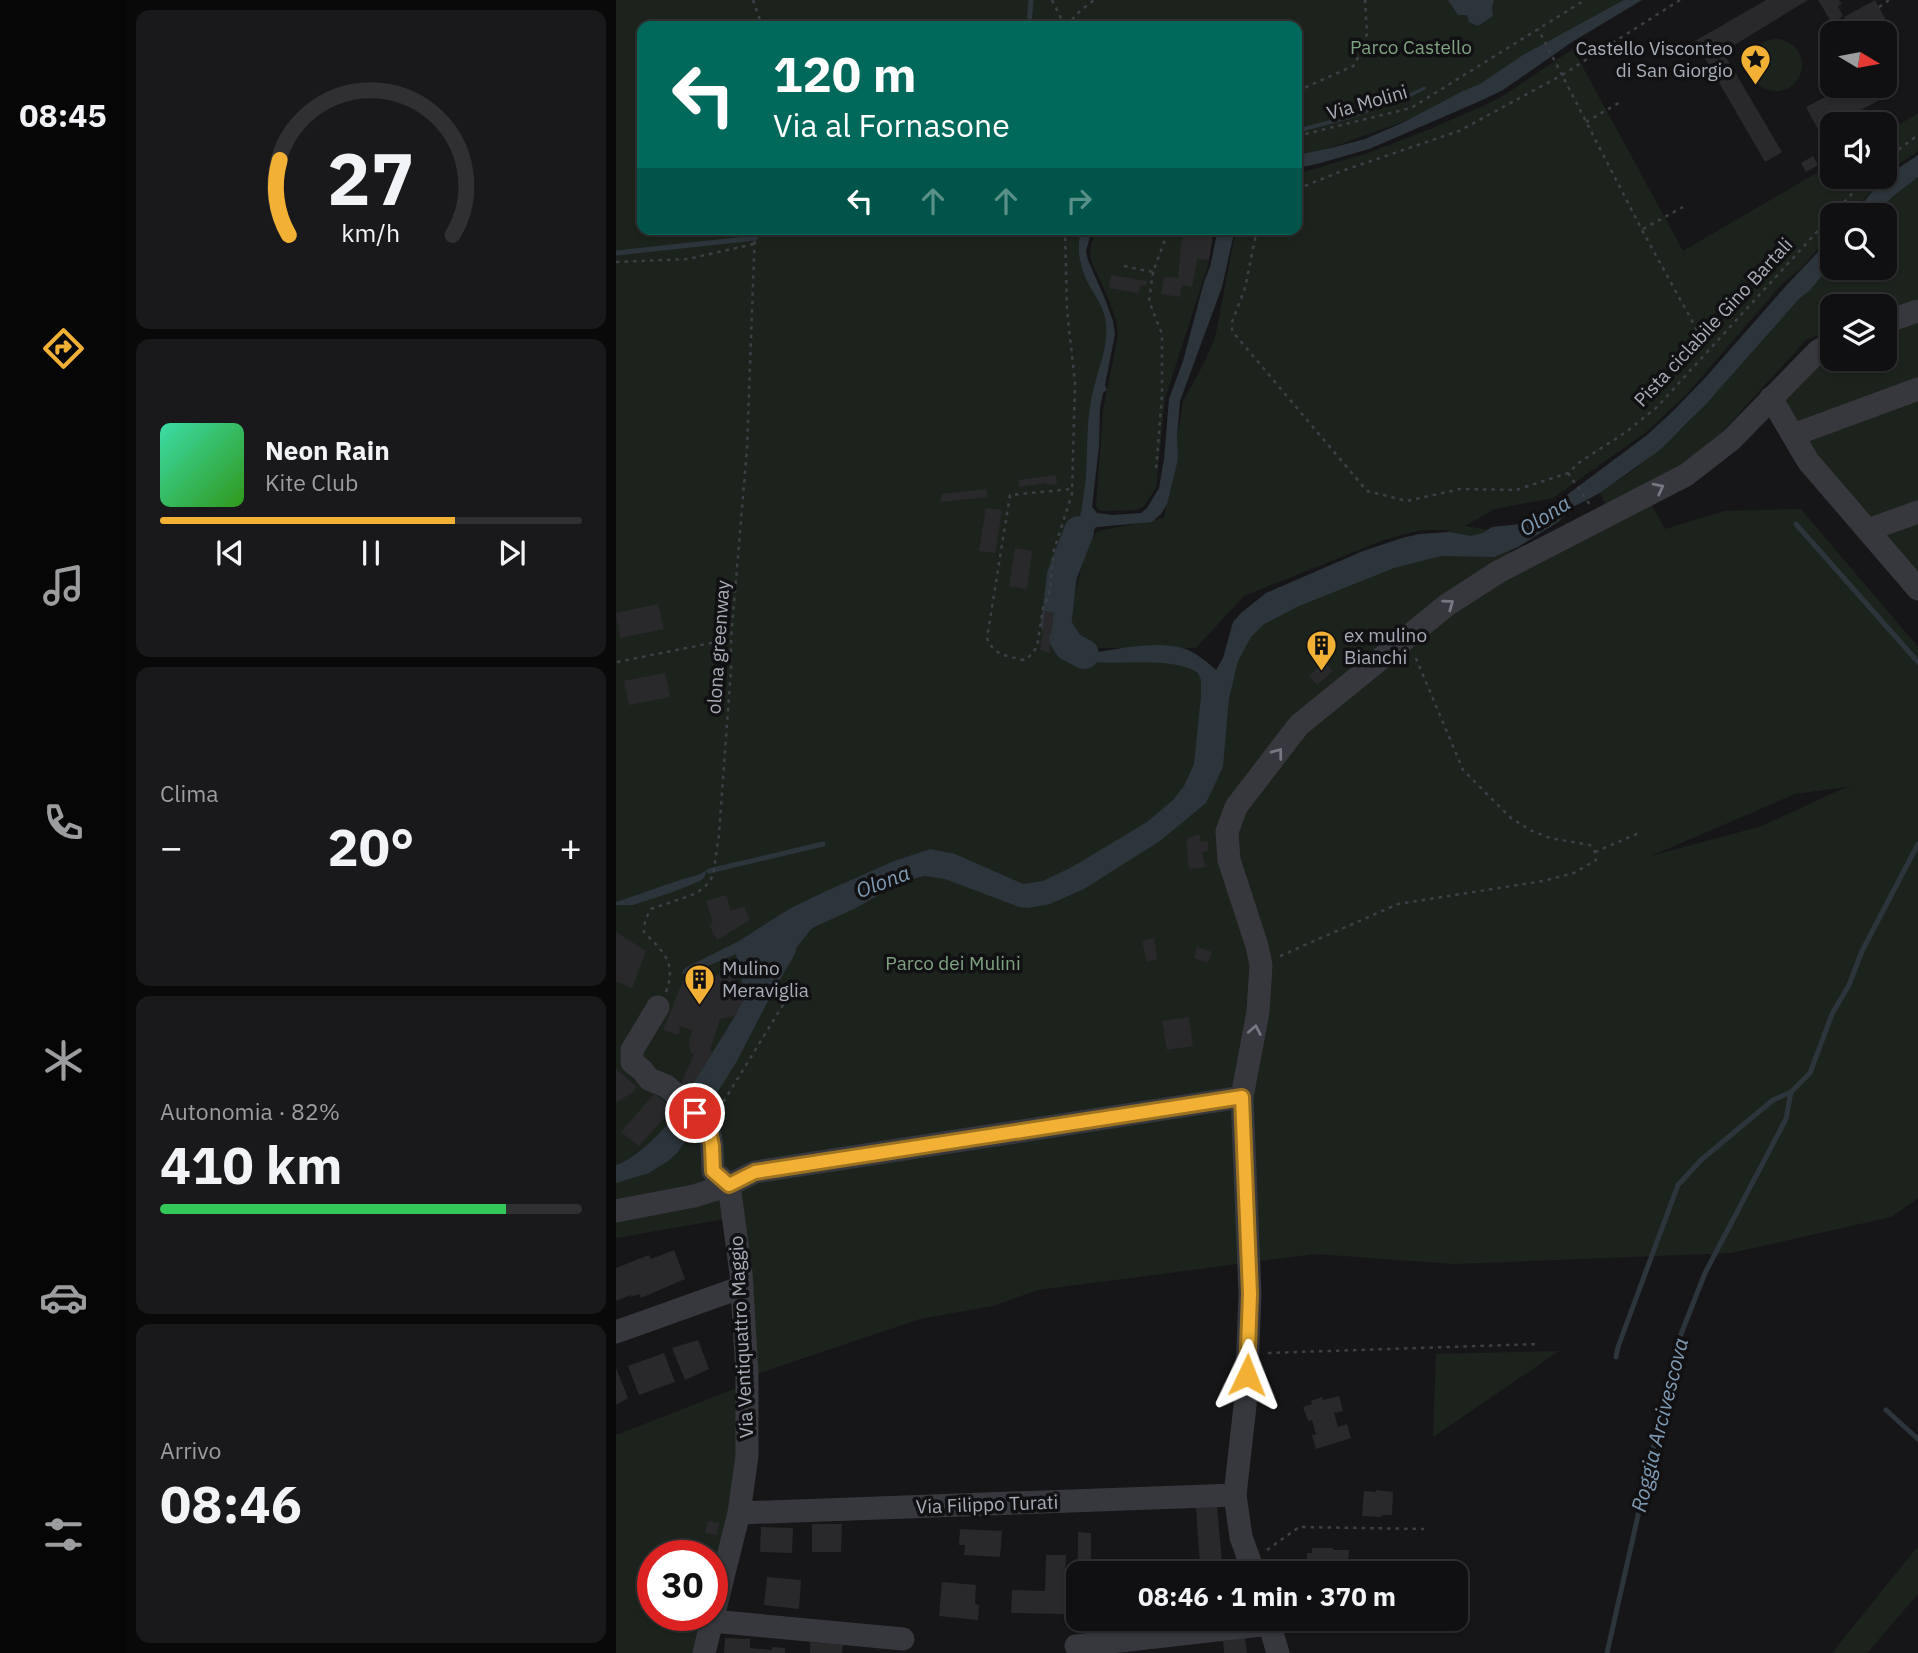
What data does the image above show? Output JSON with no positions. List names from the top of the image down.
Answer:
{
  "streets": {
    "street": ["Via Ventiquattro Maggio", "Via Filippo Turati"],
    "path": ["Via Molini", "Pista ciclabile Gino Bartali", "olona greenway"]
  },
  "crossings": [
    ["Via Ventiquattro Maggio", "Via Filippo Turati"]
  ],
  "water": ["Olona", "Roggia Arcivescova"],
  "parks": ["Parco Castello", "Parco dei Mulini"],
  "places": {
    "place": ["Castello Visconteo di San Giorgio"],
    "building": ["ex mulino Bianchi", "Mulino Meraviglia"]
  },
  "north": "right",
  "page": {
    "tabs": "08:45",
    "turn": ["120 m", "Via al Fornasone"],
    "song": ["Neon Rain", "Kite Club"],
    "tile": [
      "Clima",
      ["Autonomia · 82%", "410 km"],
      ["Arrivo", "08:46"]
    ],
    "heat": ["−", "20°", "+"],
    "limit": "30",
    "trip": "08:46 · 1 min · 370 m",
    "gauge": ["27", "km/h"]
  }
}
